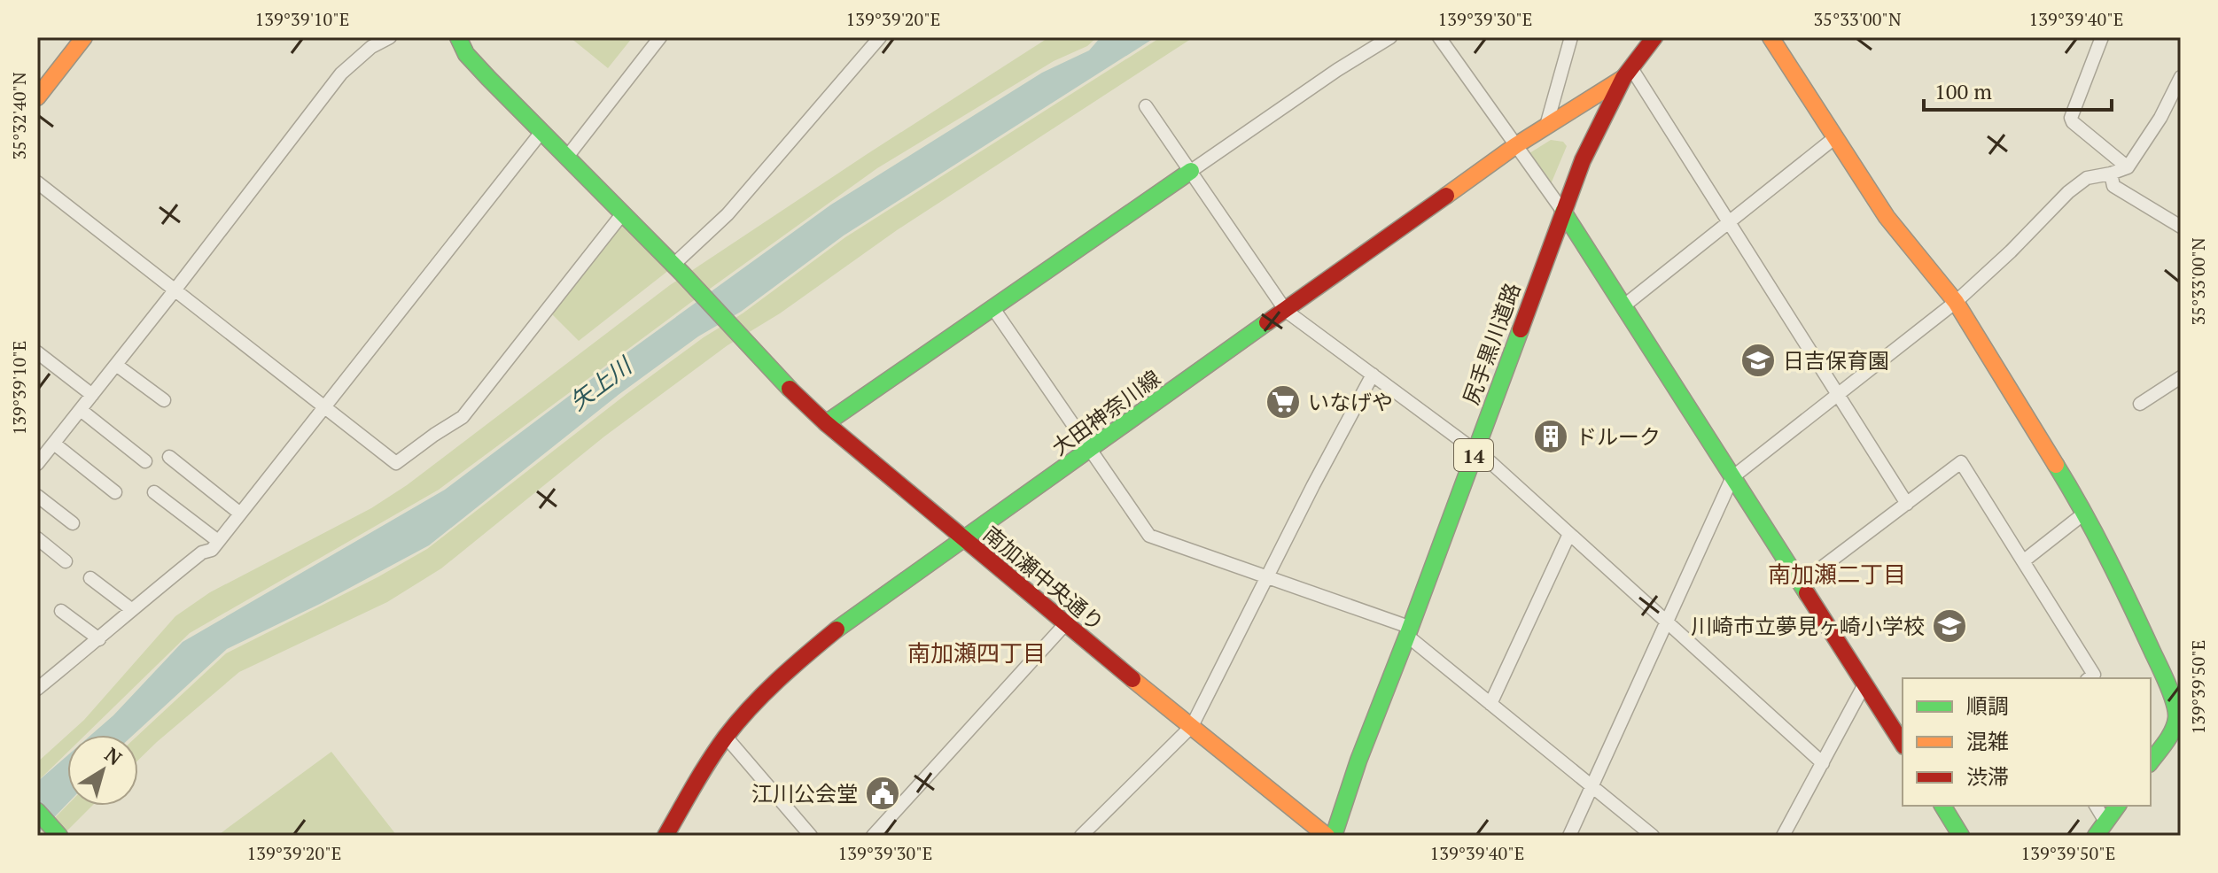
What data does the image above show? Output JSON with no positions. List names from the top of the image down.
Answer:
{
  "streets": {
    "street": [
      "尻手黒川道路",
      "大田神奈川線",
      "14",
      "南加瀬中央通り"
    ]
  },
  "crossings": [
    ["尻手黒川道路", "大田神奈川線"],
    ["大田神奈川線", "南加瀬中央通り"]
  ],
  "districts": ["南加瀬二丁目", "南加瀬四丁目"],
  "water": ["矢上川"],
  "places": {
    "school or university": ["日吉保育園", "川崎市立夢見ヶ崎小学校"],
    "supermarket": ["いなげや"],
    "building": ["ドルーク"],
    "public building": ["江川公会堂"]
  },
  "legend": ["順調", "混雑", "渋滞"],
  "scale_bar": "100 m",
  "north": "top right",
  "coordinates": [
    "139°39'10\"E",
    "139°39'20\"E",
    "139°39'30\"E",
    "35°33'00\"N",
    "139°39'40\"E",
    "35°32'40\"N",
    "139°39'50\"E"
  ]
}
